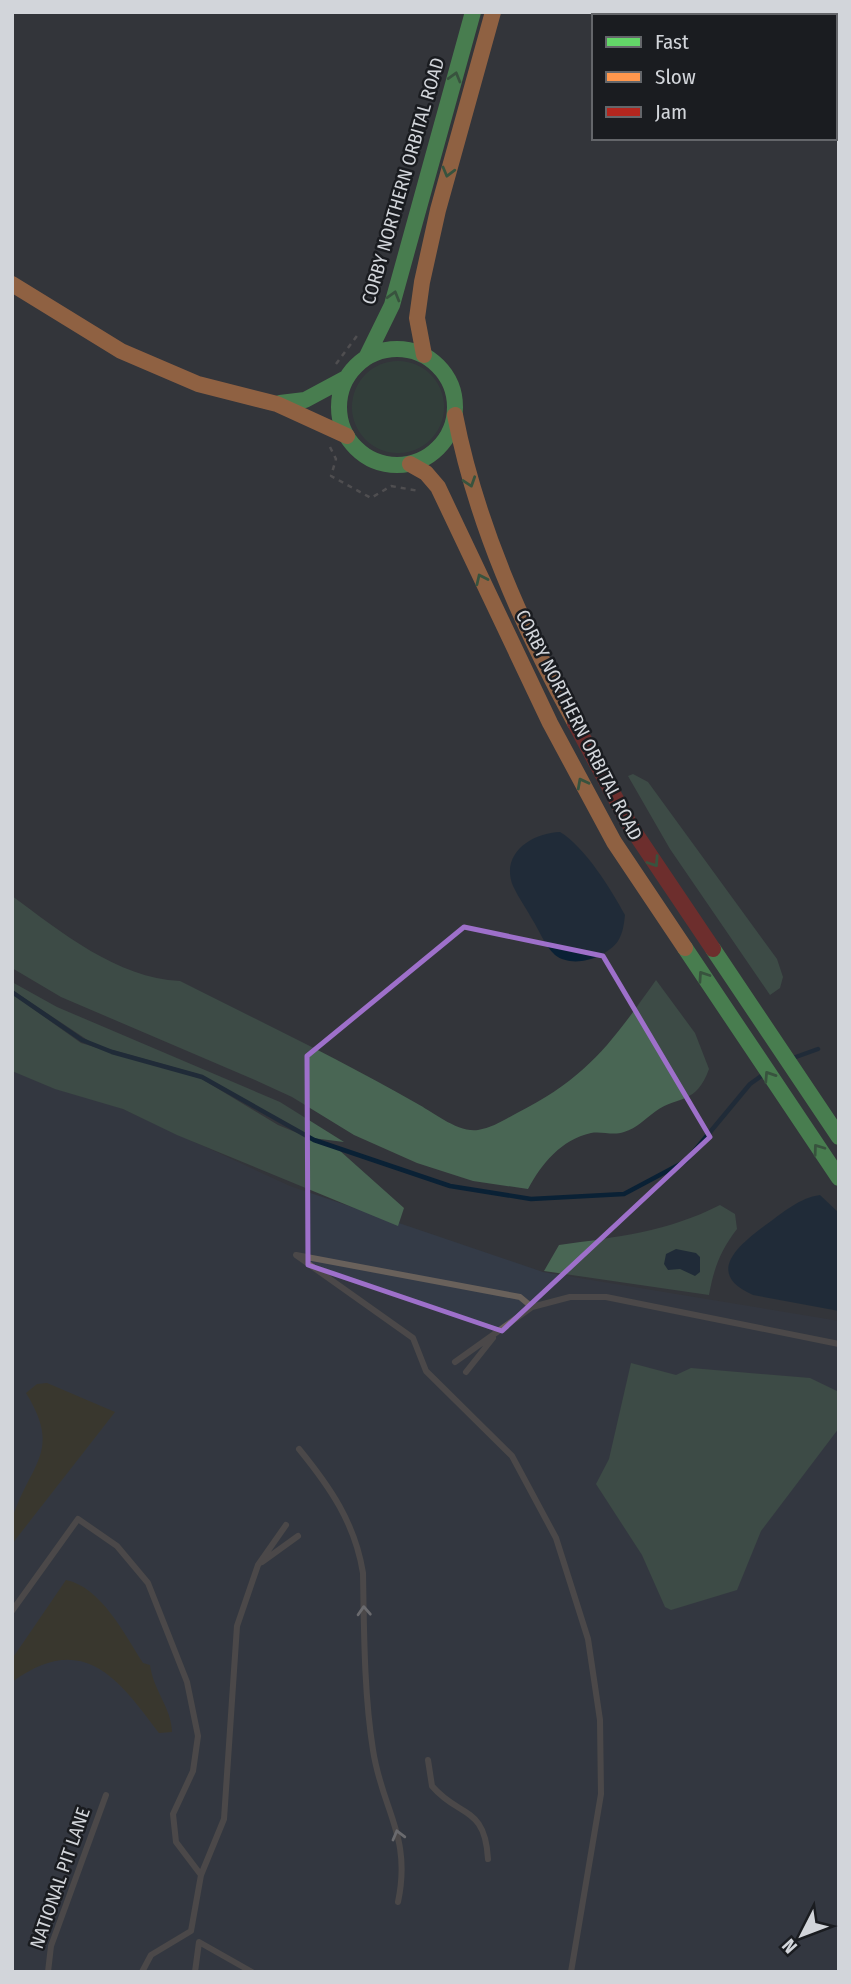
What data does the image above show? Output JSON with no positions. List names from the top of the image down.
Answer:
{
  "streets": {
    "street": ["CORBY NORTHERN ORBITAL ROAD"],
    "lane": ["NATIONAL PIT LANE"]
  },
  "legend": ["Fast", "Slow", "Jam"],
  "north": "bottom left"
}
